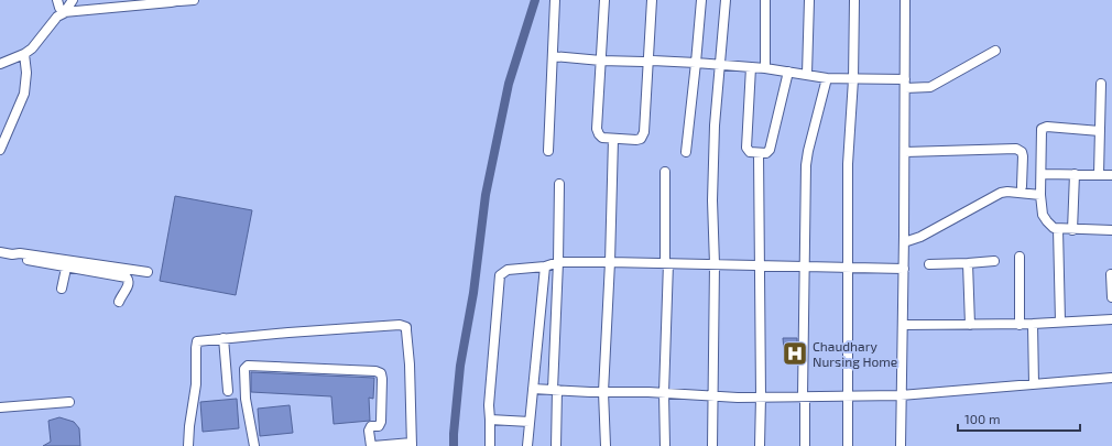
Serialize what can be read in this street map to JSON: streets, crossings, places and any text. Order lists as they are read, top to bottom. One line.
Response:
{"places":{"hospital":["Chaudhary Nursing Home"]},"scale_bar":"100 m"}
